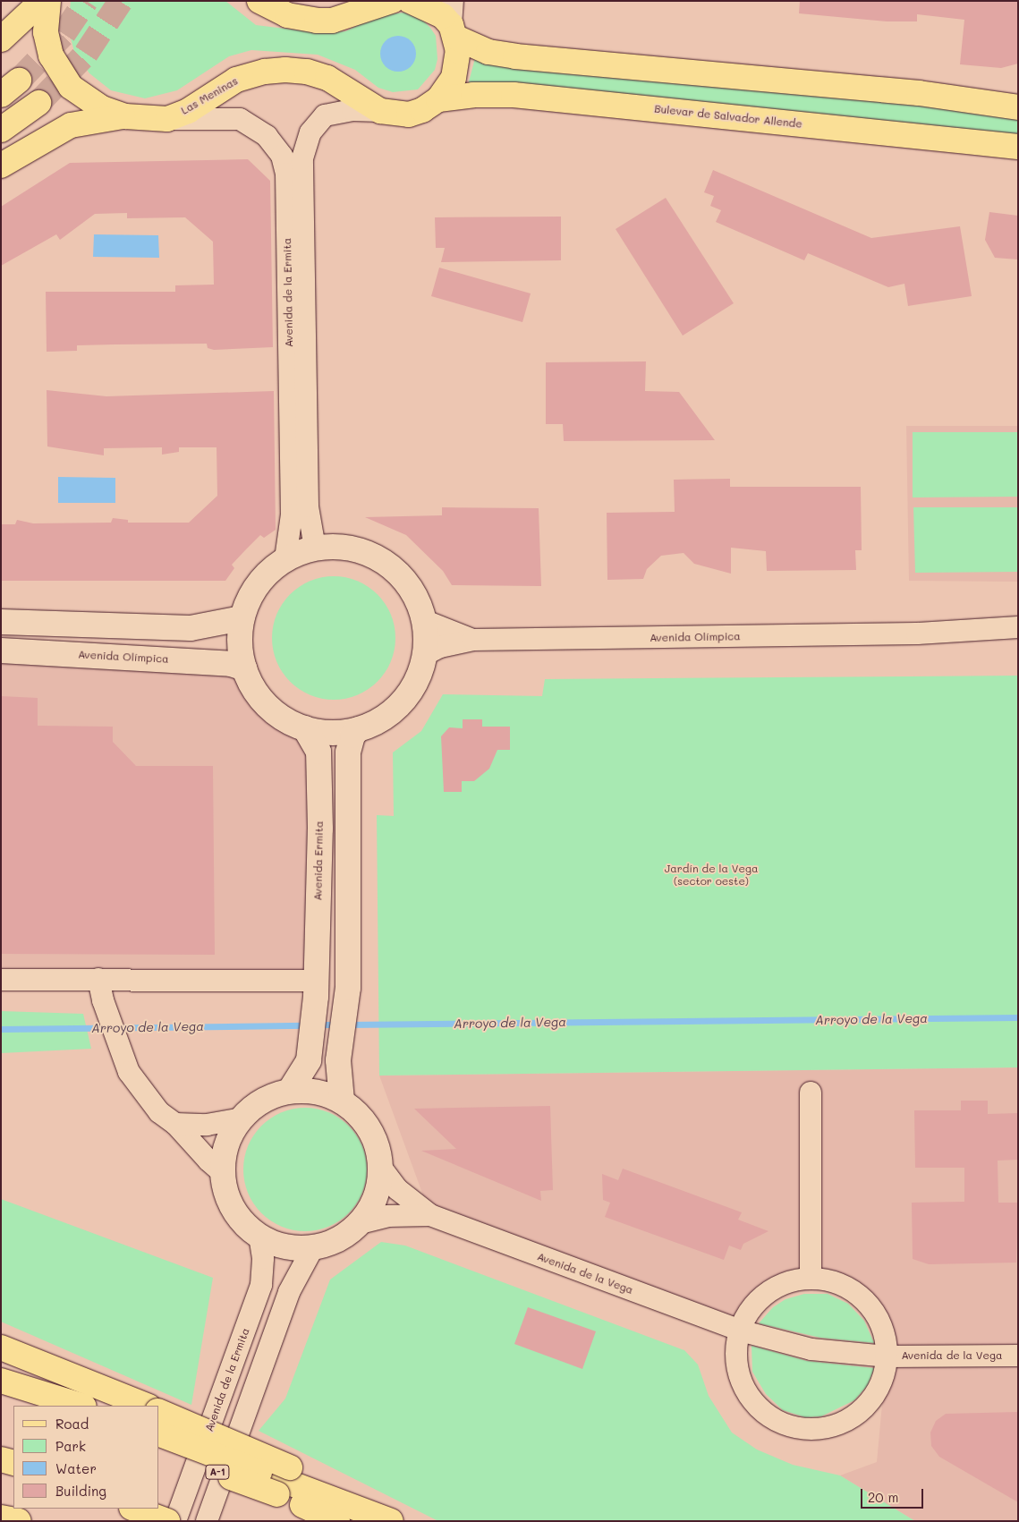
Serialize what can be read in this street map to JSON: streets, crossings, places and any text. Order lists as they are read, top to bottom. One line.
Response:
{"streets":{"main road":["Las Meninas","Bulevar de Salvador Allende","A-1"],"street":["Avenida de la Ermita","Avenida Olímpica","Avenida Ermita","Avenida de la Vega"]},"crossings":[["Las Meninas","Bulevar de Salvador Allende"],["Las Meninas","Avenida de la Ermita"],["Avenida de la Ermita","Avenida Ermita"],["Avenida de la Ermita","Avenida de la Vega"],["Avenida Ermita","Avenida de la Vega"]],"water":["Arroyo de la Vega"],"parks":["Jardín de la Vega (sector oeste)"],"legend":["Road","Park","Water","Building"],"scale_bar":"20 m"}
